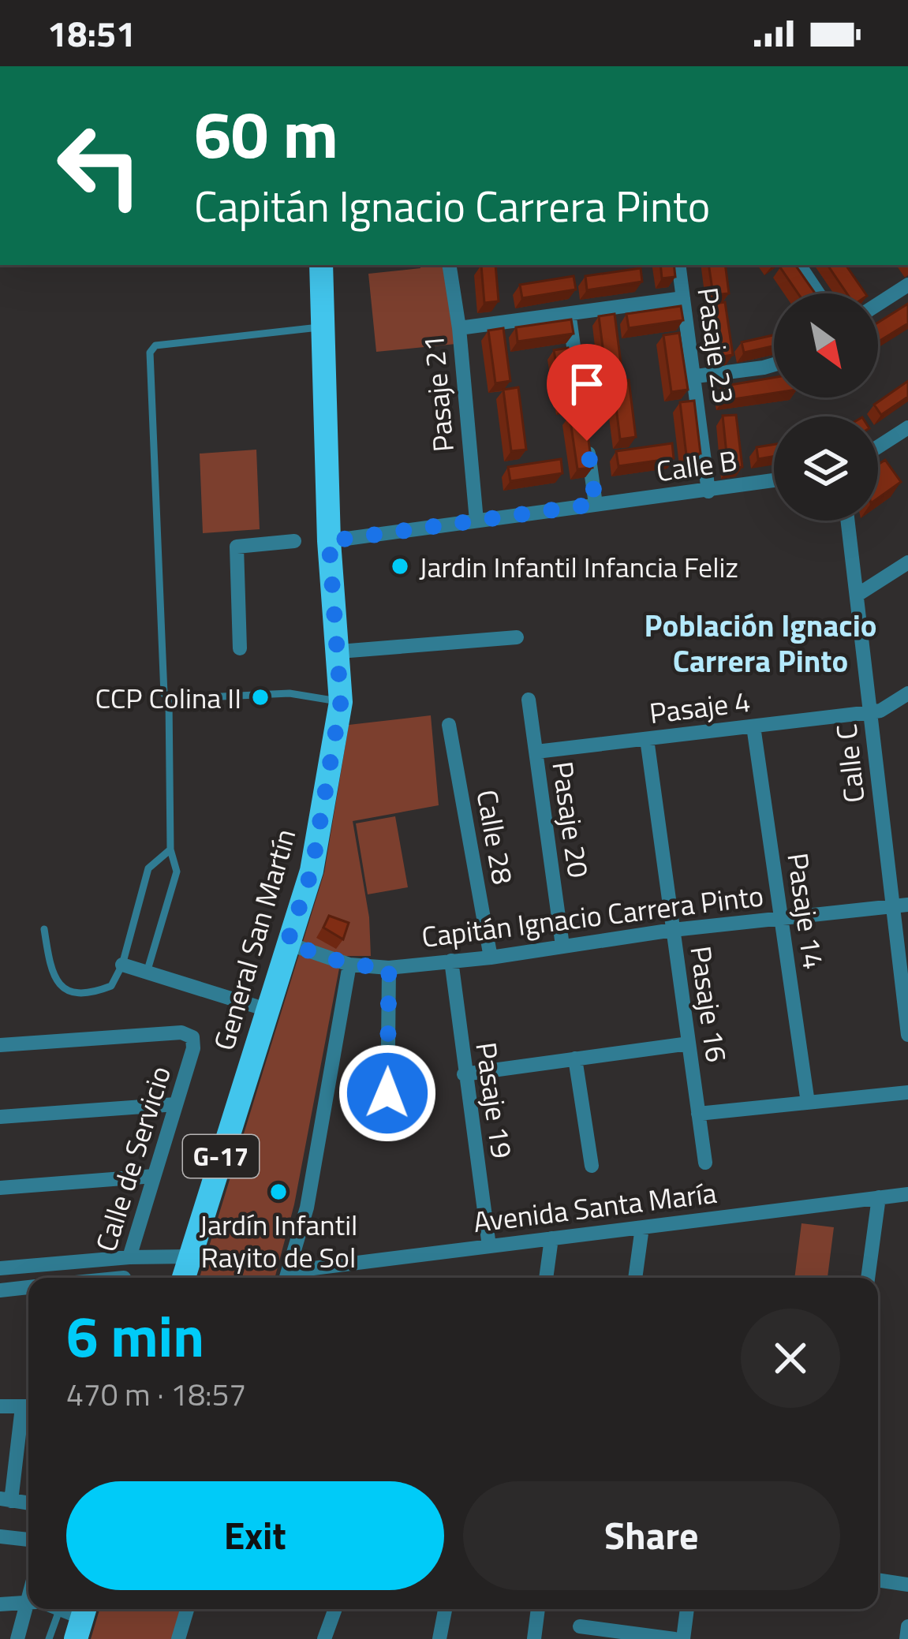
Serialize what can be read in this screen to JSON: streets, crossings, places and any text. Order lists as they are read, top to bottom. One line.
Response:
{"streets":{"main road":["General San Martín","G-17"],"street":["Pasaje 23","Pasaje 21","Calle B","Pasaje 4","Calle C","Pasaje 20","Calle 28","Pasaje 14","Capitán Ignacio Carrera Pinto","Pasaje 16","Pasaje 19","Calle de Servicio","Avenida Santa María"]},"crossings":[["Pasaje 23","Calle B"],["Pasaje 21","Calle B"],["Calle B","General San Martín"],["Pasaje 4","Calle C"],["Pasaje 4","Pasaje 20"],["Pasaje 4","Pasaje 14"],["Pasaje 4","Pasaje 16"],["Calle C","Capitán Ignacio Carrera Pinto"],["Pasaje 20","Capitán Ignacio Carrera Pinto"],["Calle 28","Capitán Ignacio Carrera Pinto"],["Pasaje 14","Capitán Ignacio Carrera Pinto"],["Capitán Ignacio Carrera Pinto","General San Martín"],["Capitán Ignacio Carrera Pinto","Pasaje 16"],["Capitán Ignacio Carrera Pinto","Pasaje 19"],["Pasaje 19","Avenida Santa María"]],"districts":["Población Ignacio Carrera Pinto"],"places":["Jardin Infantil Infancia Feliz","CCP Colina II","Jardín Infantil Rayito de Sol"],"north":"bottom right","page":{"status":"18:51","turn":["60 m","Capitán Ignacio Carrera Pinto"],"heading":["6 min","470 m · 18:57"],"buttons":["Exit","Share"]}}
